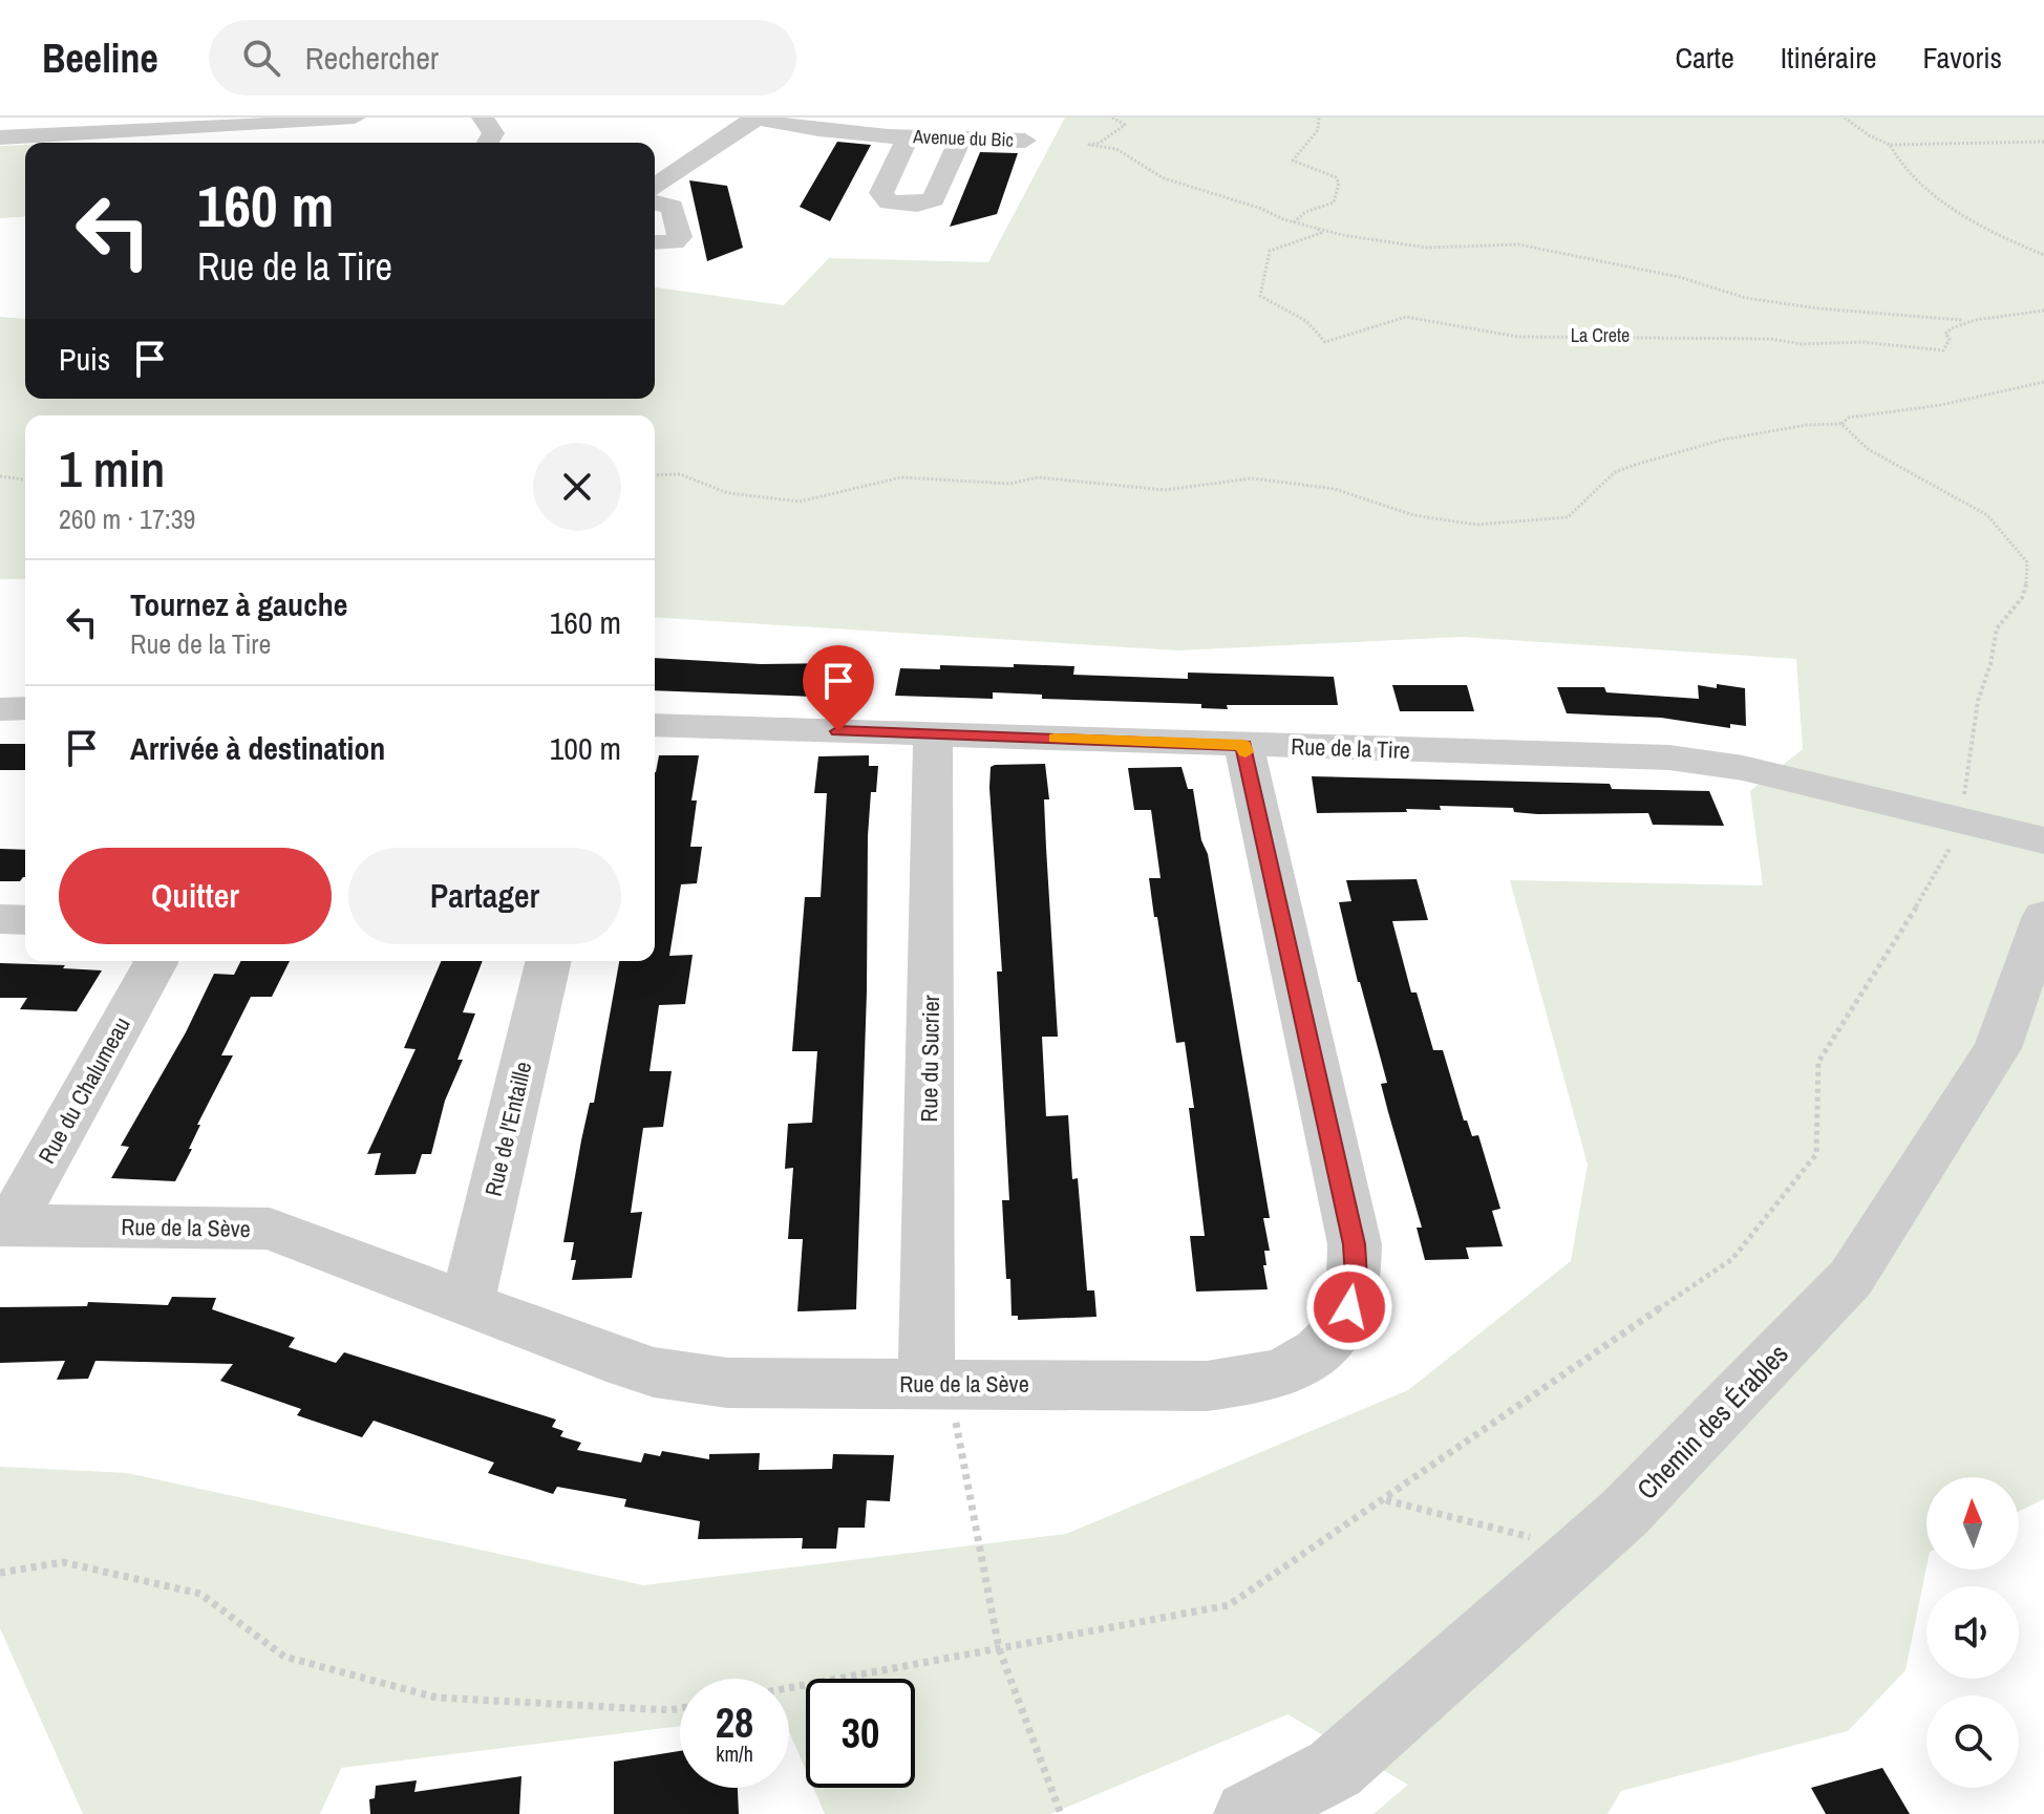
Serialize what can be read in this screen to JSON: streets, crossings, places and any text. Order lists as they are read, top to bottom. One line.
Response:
{"streets":{"street":["Avenue du Bic","Rue de la Tire","Rue du Sucrier","Rue du Chalumeau","Rue de l'Entaille","Rue de la Sève","Chemin des Érables"],"path":["La Crete"]},"crossings":[["Rue de la Tire","Rue du Sucrier"],["Rue de la Tire","Rue de la Sève"],["Rue du Sucrier","Rue de la Sève"],["Rue du Chalumeau","Rue de la Sève"],["Rue de l'Entaille","Rue de la Sève"]],"north":"top","page":{"header":"Beeline","search":"Rechercher","nav":["Carte","Itinéraire","Favoris"],"turn":["160 m","Rue de la Tire"],"then":"Puis","heading":["1 min","260 m · 17:39"],"list":[{"name":"Tournez à gauche","note":"Rue de la Tire","value":"160 m"},{"name":"Arrivée à destination","value":"100 m"}],"buttons":["Quitter","Partager"],"speed":"28 km/h","limit":"30"}}
